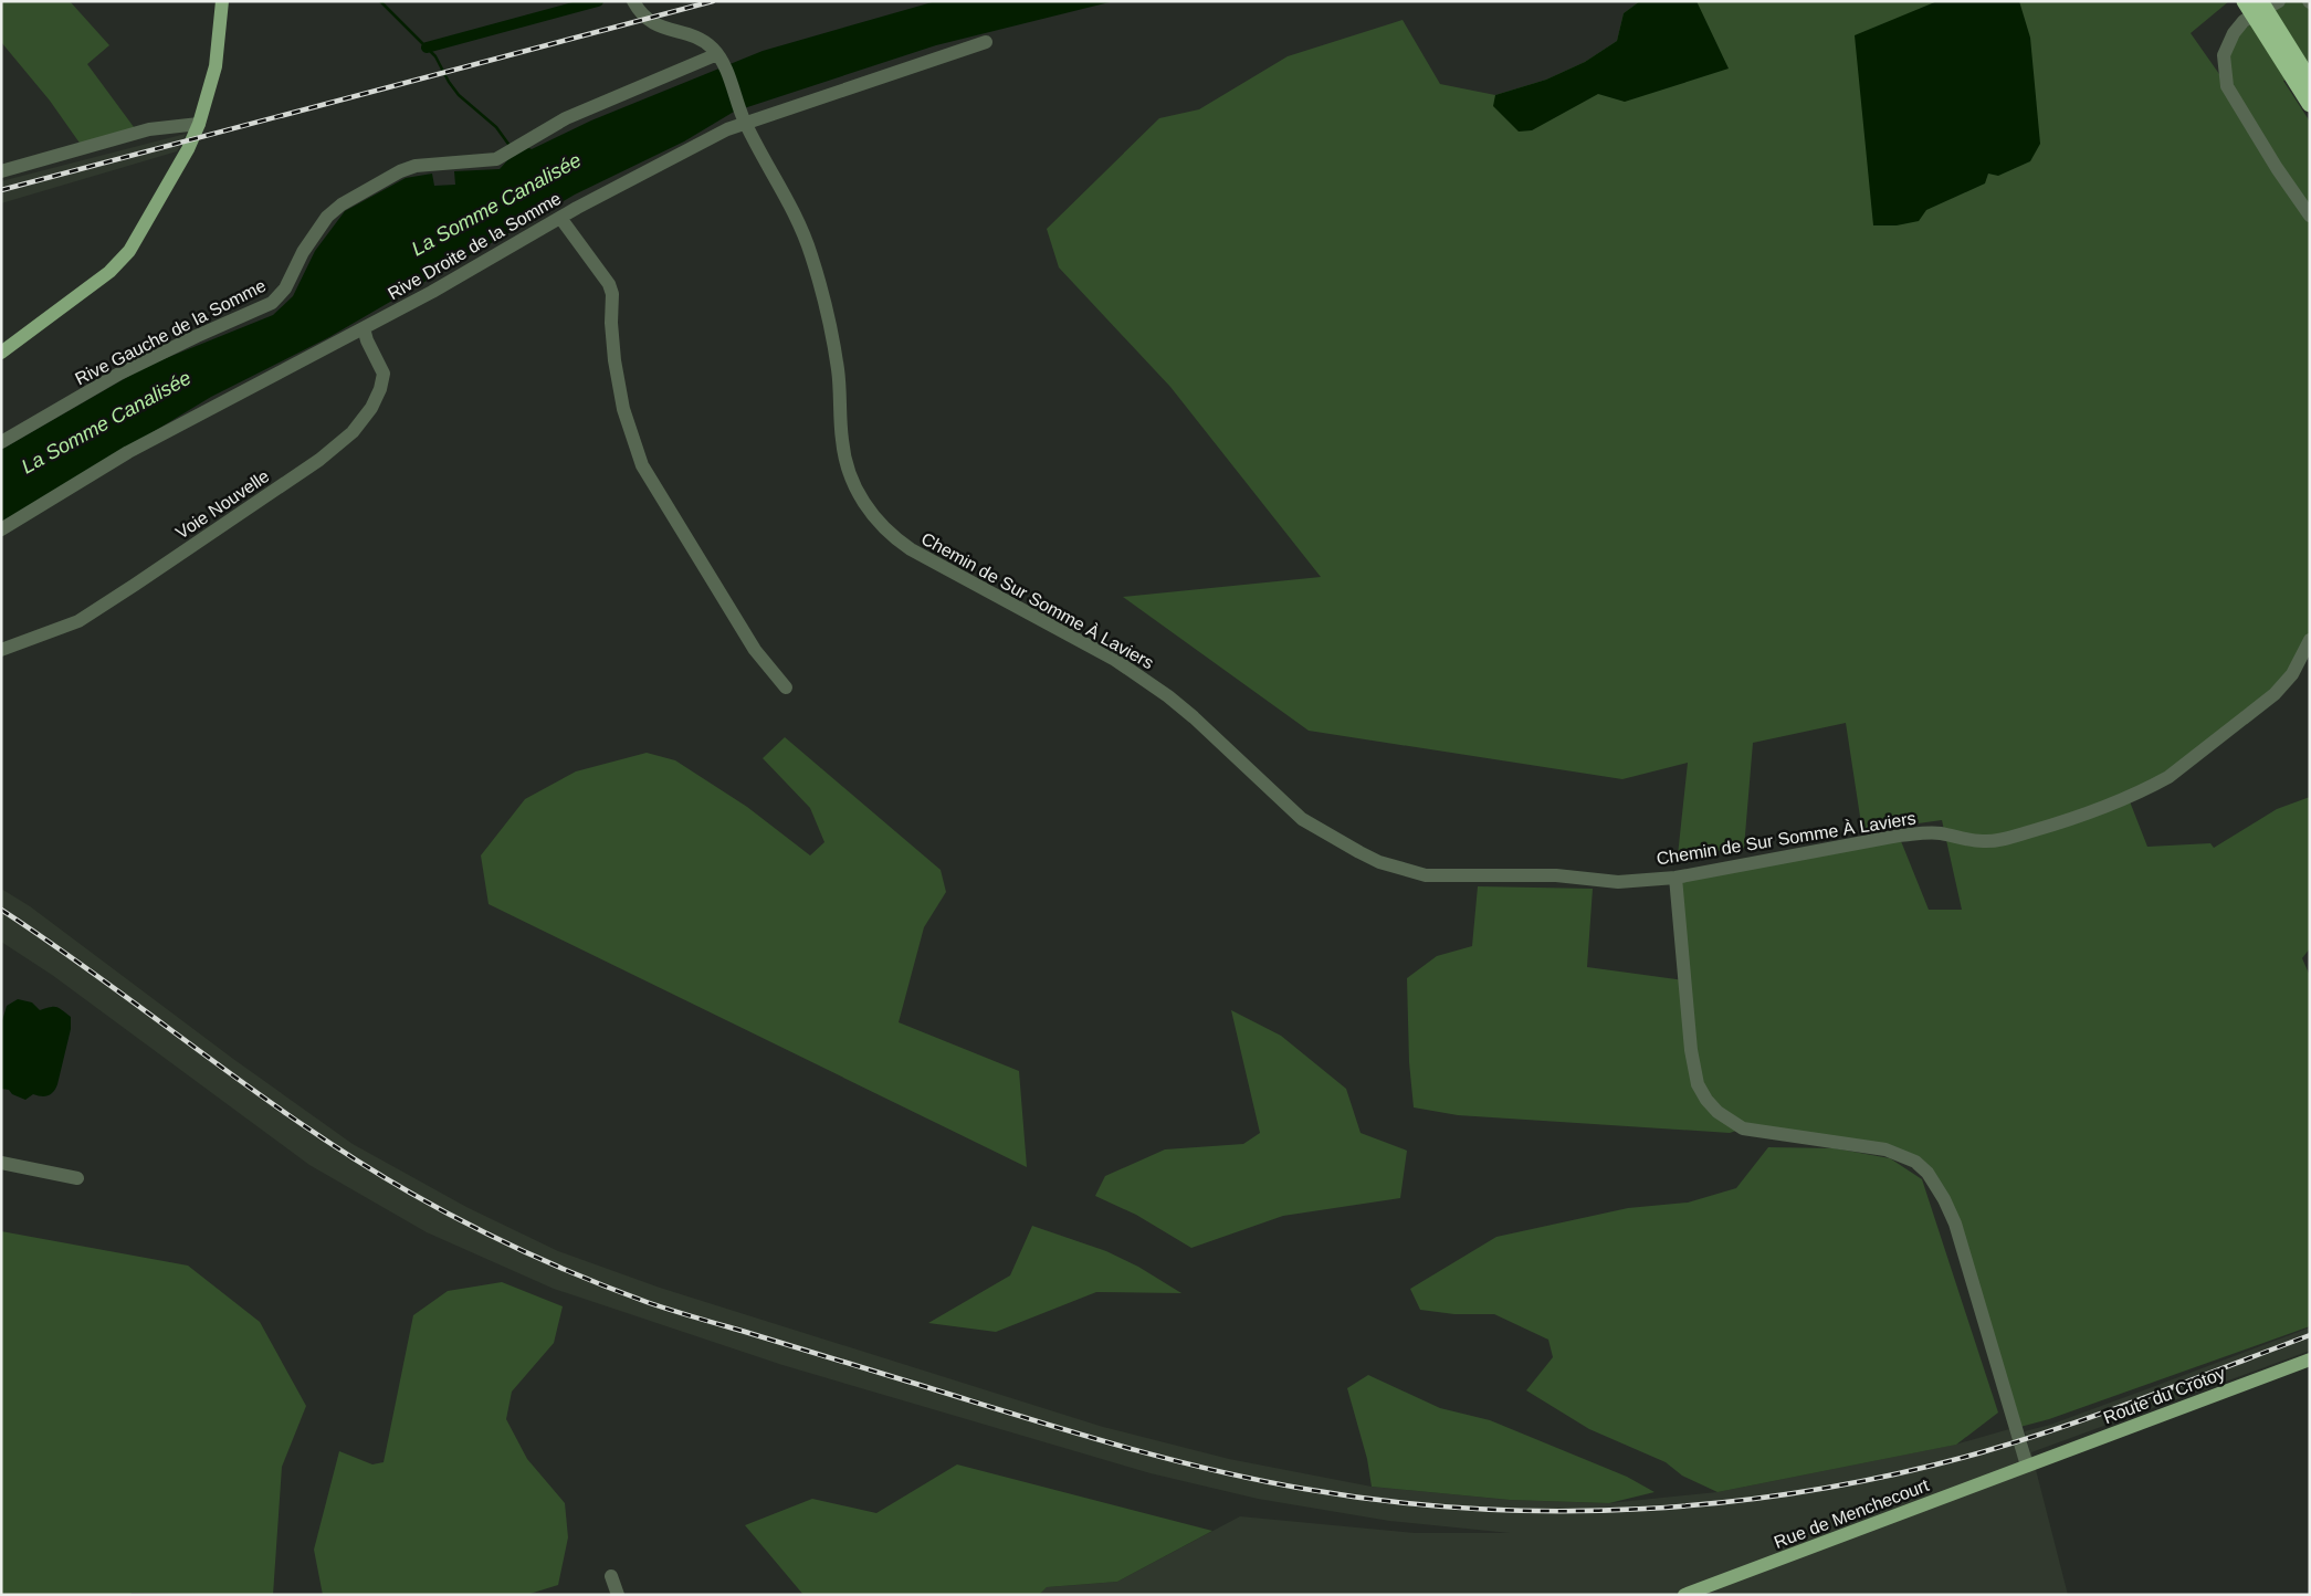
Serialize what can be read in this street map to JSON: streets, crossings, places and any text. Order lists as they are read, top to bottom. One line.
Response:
{"streets":{"main road":["Route du Crotoy","Rue de Menchecourt"],"street":["Rive Droite de la Somme","Rive Gauche de la Somme","Voie Nouvelle","Chemin de Sur Somme À Laviers"]},"crossings":[["Rive Droite de la Somme","Voie Nouvelle"],["Rive Droite de la Somme","Chemin de Sur Somme À Laviers"],["Rive Gauche de la Somme","Chemin de Sur Somme À Laviers"],["Route du Crotoy","Rue de Menchecourt"]],"water":["La Somme Canalisée"]}
